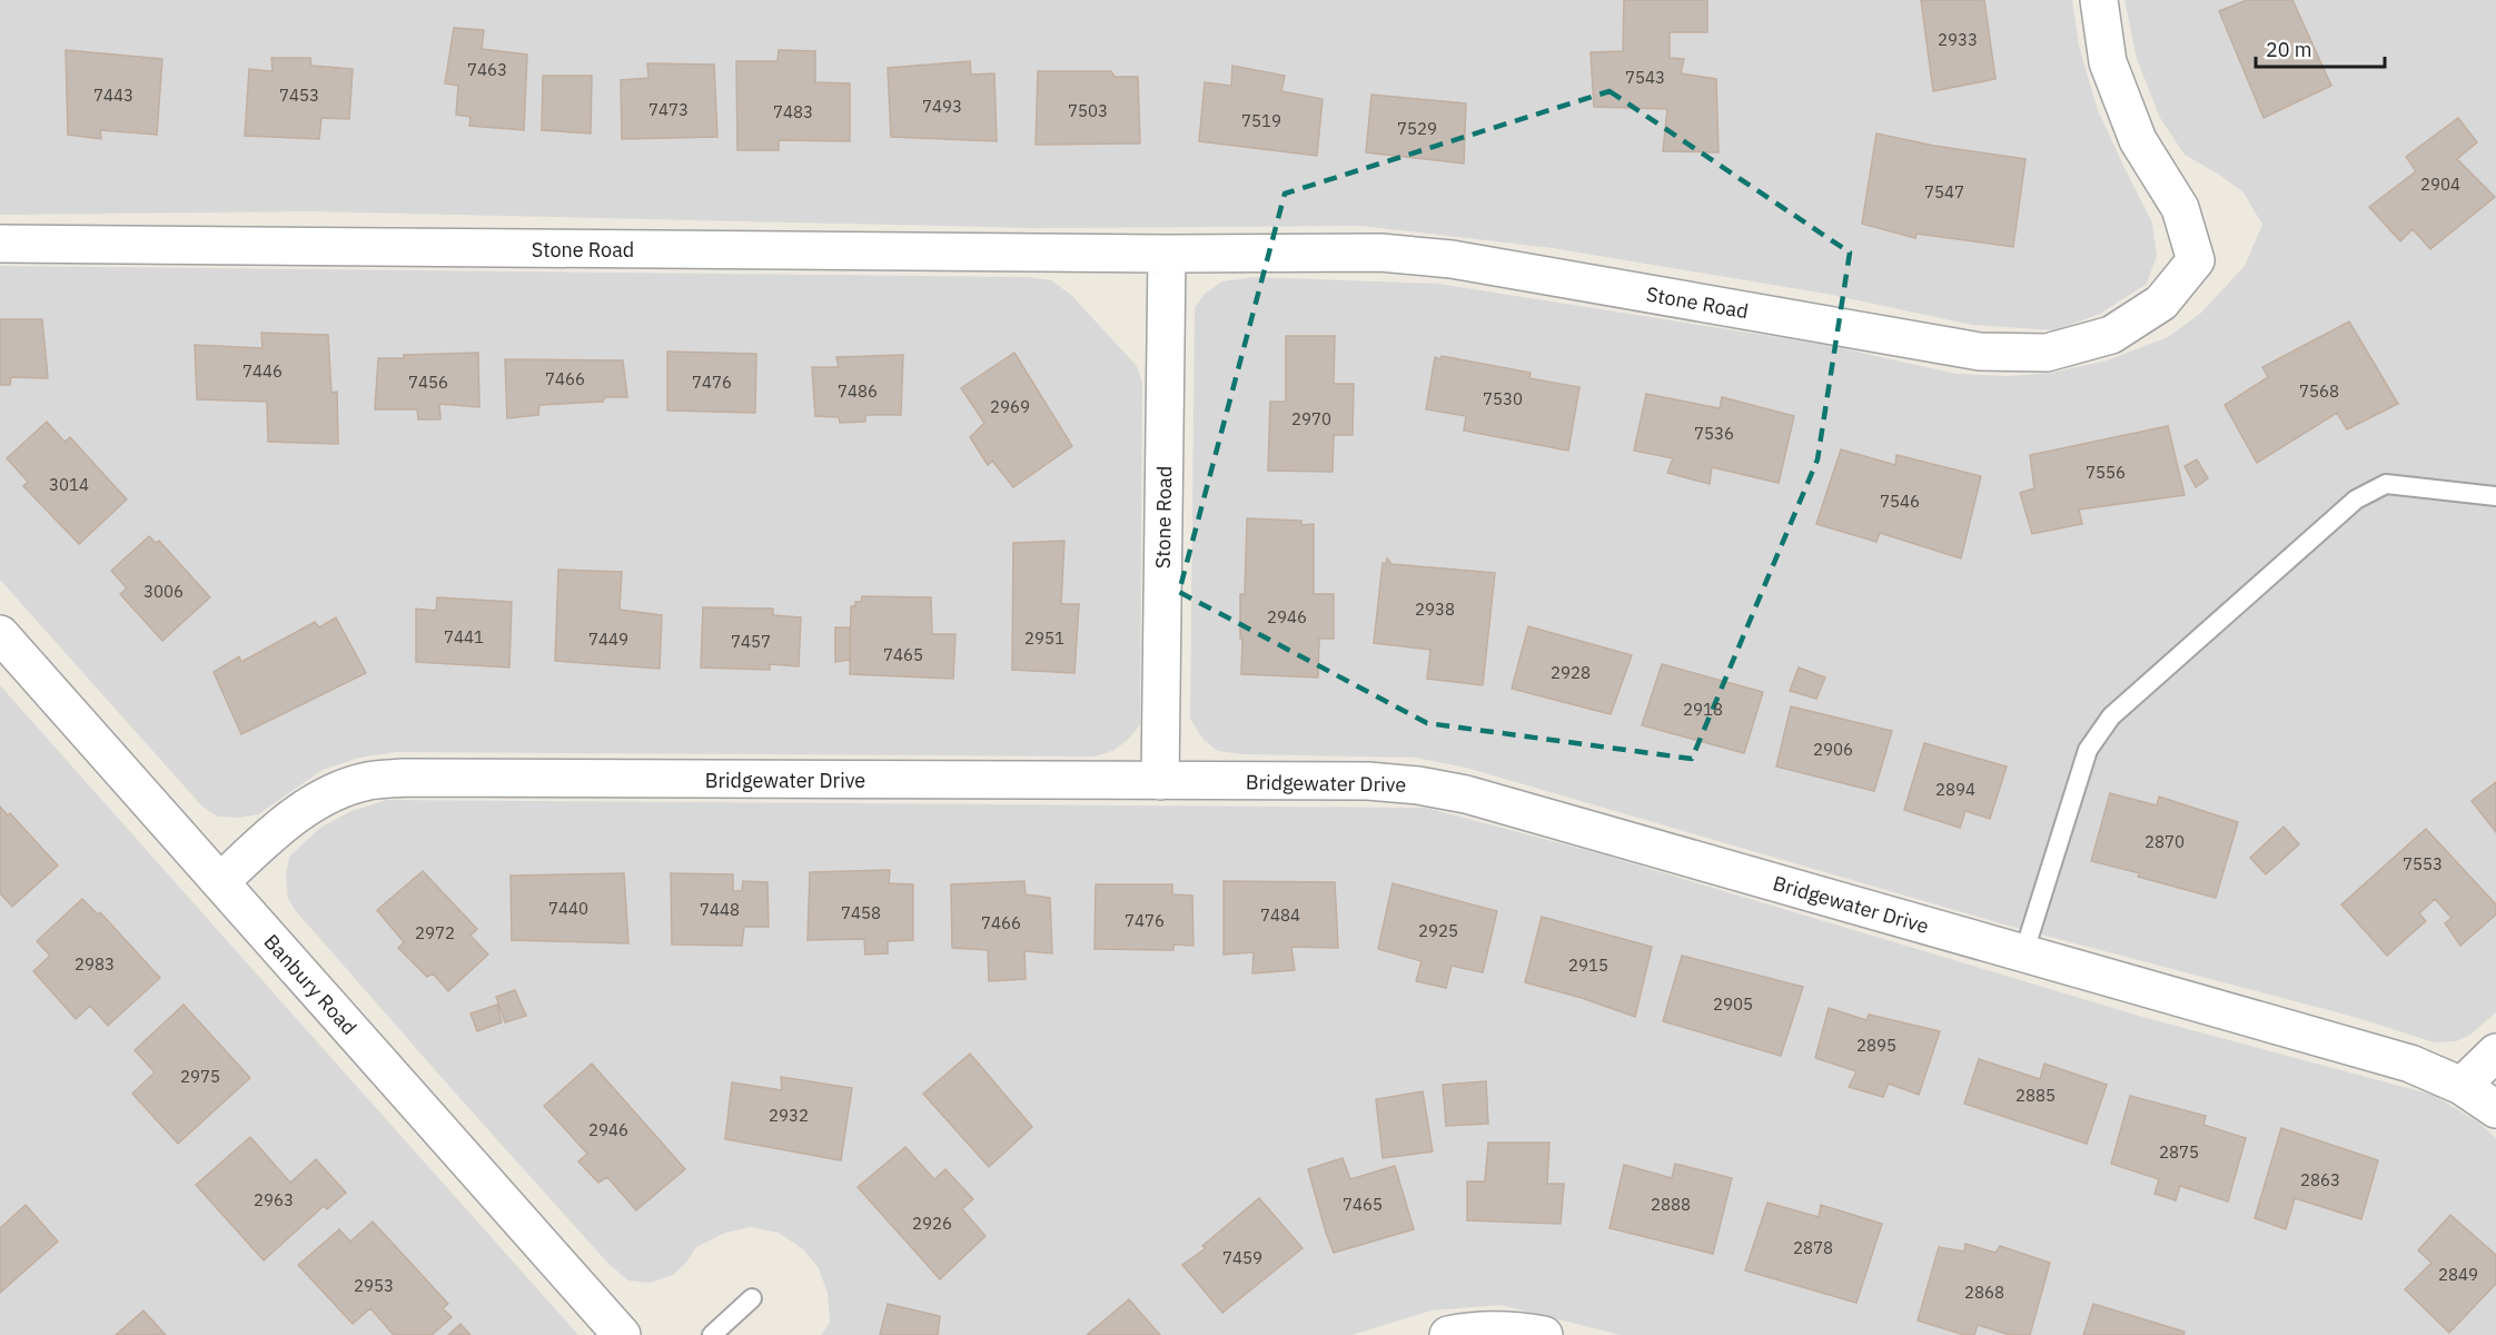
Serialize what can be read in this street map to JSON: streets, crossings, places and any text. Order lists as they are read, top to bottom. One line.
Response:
{"streets":{"street":["Stone Road","Bridgewater Drive","Banbury Road"]},"crossings":[["Stone Road","Bridgewater Drive"],["Bridgewater Drive","Banbury Road"]],"house_numbers":["2933","7463","7543","7443","7453","7493","7473","7503","7483","7519","7529","2904","7547","7446","7466","7456","7476","7486","7568","7530","2969","2970","7536","7556","3014","7546","3006","2938","2946","7441","2951","7449","7457","7465","2928","2918","2906","2894","2870","7553","7440","7448","7458","7484","7476","7466","2925","2972","2983","2915","2905","2895","2975","2885","2932","2946","2875","2863","2963","7465","2888","2926","2878","7459","2849","2953","2868"],"scale_bar":"20 m"}
